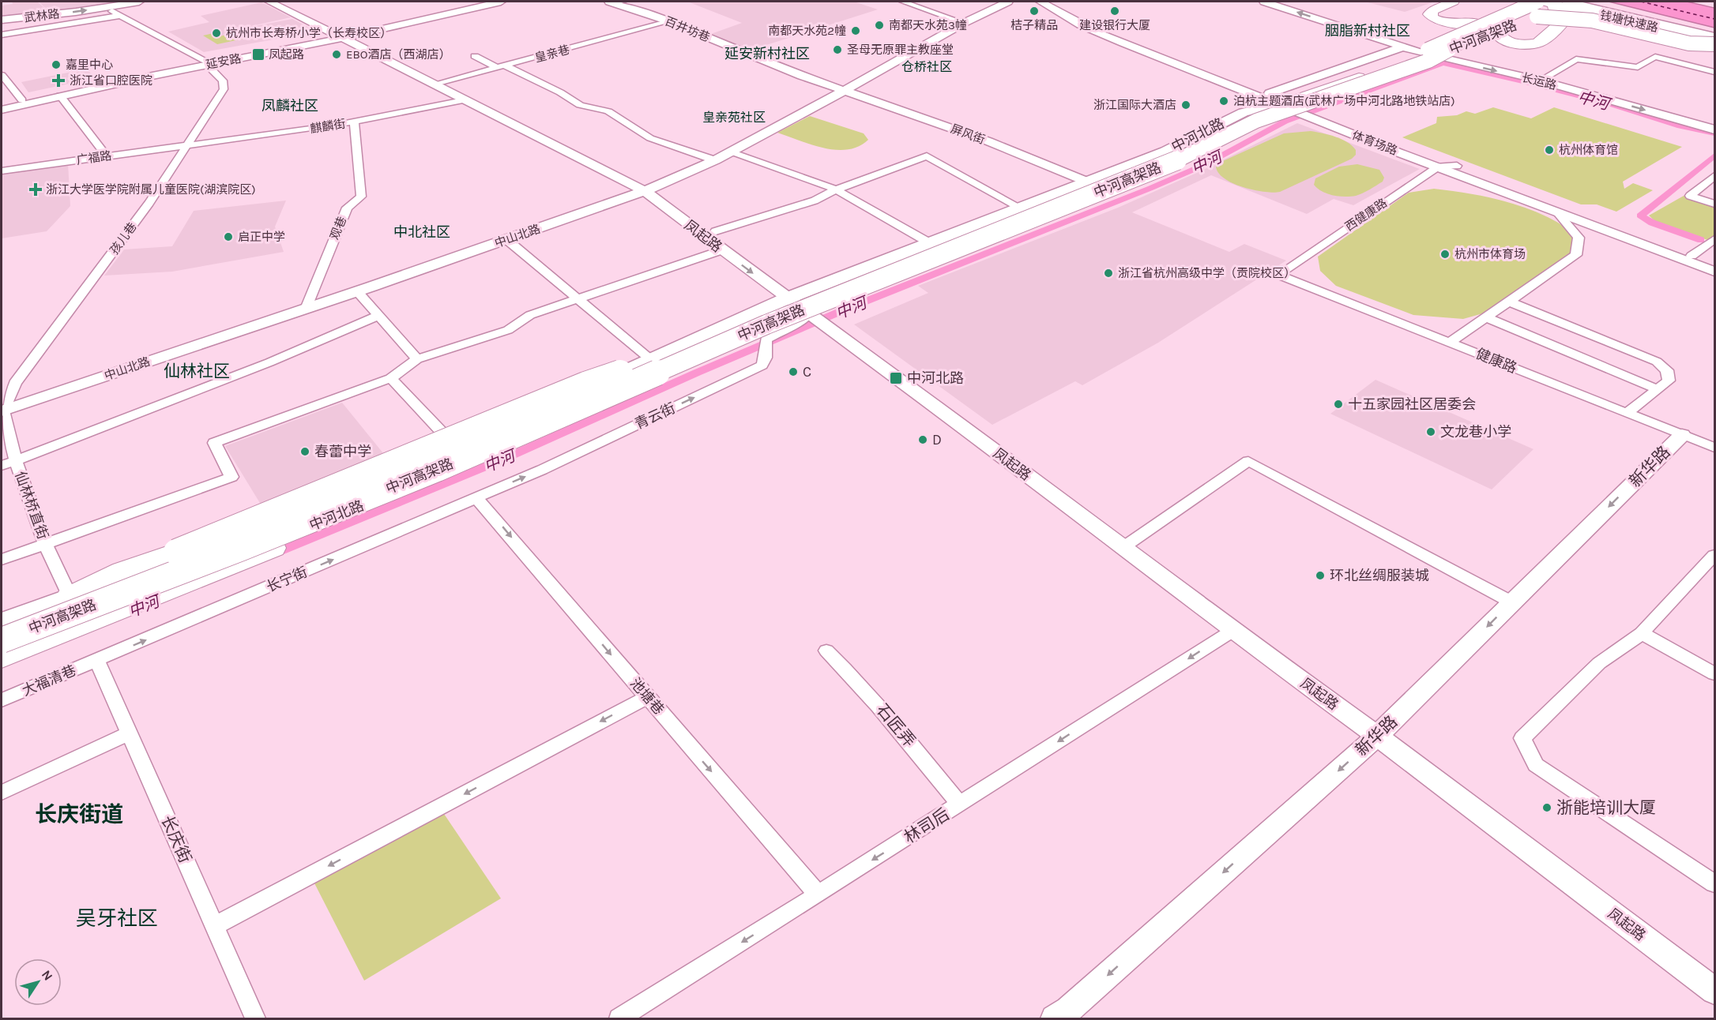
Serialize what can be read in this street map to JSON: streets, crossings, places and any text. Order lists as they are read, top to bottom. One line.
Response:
{"streets":{"highway":["钱塘快速路","中河高架路"],"main road":["武林路","百井坊巷","延安路","长运路","屏风街","中河北路","体育场路","中山北路","凤起路","新华路"],"street":["皇亲巷","麒麟街","广福路","西健康路","观巷","孩儿巷","健康路","青云街","仙林桥直街","长宁街","大福清巷","池塘巷","石匠弄","林司后","长庆街"]},"crossings":[["武林路","孩儿巷"],["百井坊巷","皇亲巷"],["百井坊巷","屏风街"],["百井坊巷","中山北路"],["中河高架路","长运路"],["中河高架路","中河北路"],["中河高架路","体育场路"],["皇亲巷","凤起路"],["延安路","凤起路"],["延安路","孩儿巷"],["麒麟街","广福路"],["麒麟街","观巷"],["麒麟街","凤起路"],["麒麟街","孩儿巷"],["屏风街","中河北路"],["屏风街","中山北路"],["中河北路","体育场路"],["中河北路","凤起路"],["中河北路","青云街"],["中河北路","仙林桥直街"],["体育场路","西健康路"],["广福路","孩儿巷"],["西健康路","健康路"],["观巷","中山北路"],["中山北路","凤起路"],["中山北路","孩儿巷"],["中山北路","仙林桥直街"],["凤起路","青云街"],["凤起路","新华路"],["凤起路","林司后"],["孩儿巷","仙林桥直街"],["健康路","新华路"],["青云街","长宁街"],["青云街","池塘巷"],["长宁街","大福清巷"],["长宁街","池塘巷"],["长宁街","长庆街"],["大福清巷","长庆街"],["池塘巷","林司后"],["石匠弄","林司后"]],"one_way":["武林路","新华路","池塘巷","林司后"],"districts":["胭脂新村社区","延安新村社区","仓桥社区","凤麟社区","皇亲苑社区","中北社区","仙林社区","长庆街道","吴牙社区"],"water":["中河"],"places":{"other":["桔子精品","建设银行大厦","南都天水苑3幢","南都天水苑2幢","杭州市长寿桥小学（长寿校区）","圣母无原罪主教座堂","EBO酒店（西湖店）","嘉里中心","泊杭主题酒店(武林广场中河北路地铁站店)","浙江国际大酒店","杭州体育馆","启正中学","杭州市体育场","浙江省杭州高级中学（贡院校区）","C","十五家园社区居委会","文龙巷小学","D","春蕾中学","环北丝绸服装城","浙能培训大厦"],"transit":["凤起路","中河北路"],"health":["浙江省口腔医院","浙江大学医学院附属儿童医院(湖滨院区)"]},"north":"top right"}
